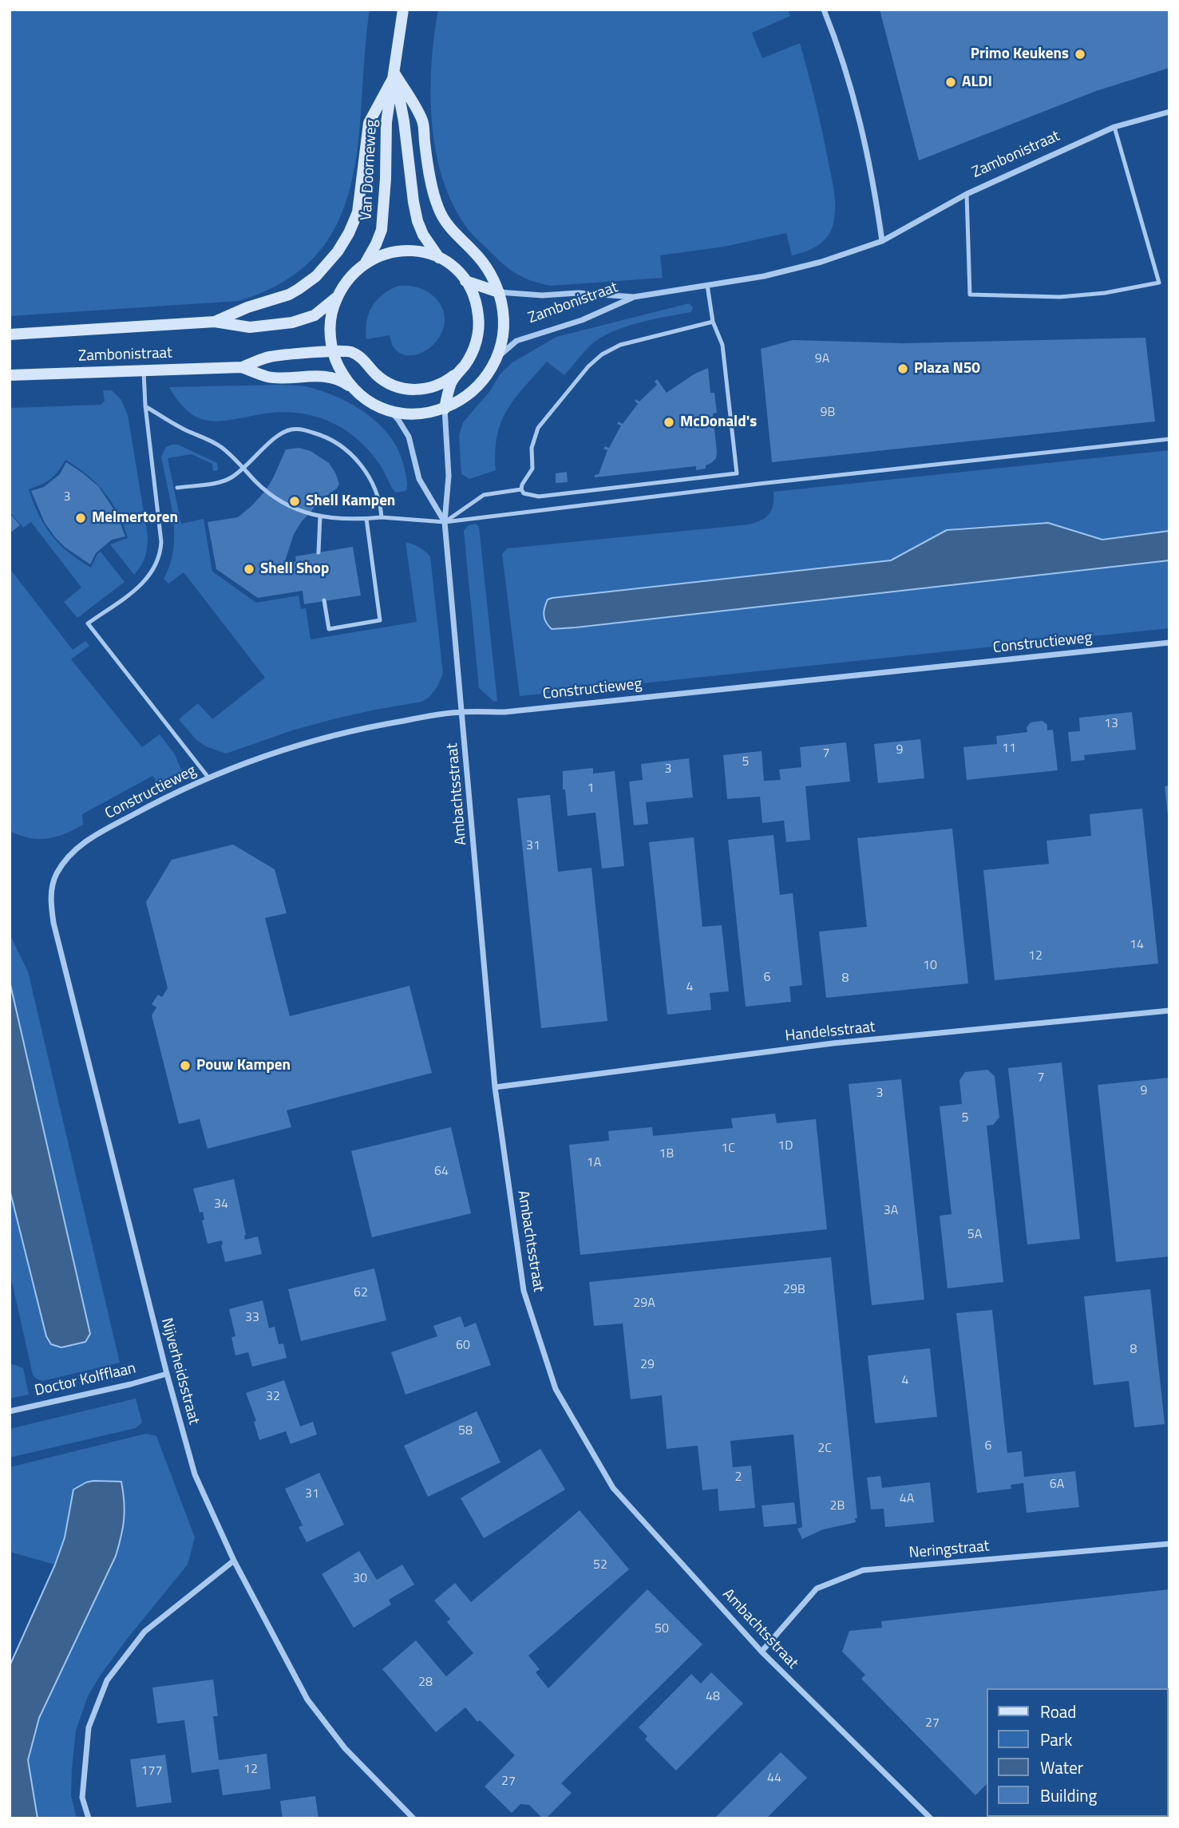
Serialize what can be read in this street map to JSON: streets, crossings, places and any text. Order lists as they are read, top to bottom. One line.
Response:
{"streets":{"street":["Zambonistraat","Van Doorneweg","Constructieweg","Ambachtsstraat","Handelsstraat","Nijverheidsstraat","Doctor Kolfflaan","Neringstraat"]},"crossings":[["Zambonistraat","Van Doorneweg"],["Constructieweg","Ambachtsstraat"],["Constructieweg","Nijverheidsstraat"],["Ambachtsstraat","Handelsstraat"],["Ambachtsstraat","Neringstraat"],["Nijverheidsstraat","Doctor Kolfflaan"]],"places":["Primo Keukens","ALDI","Plaza N50","McDonald's","Shell Kampen","Melmertoren","Shell Shop","Pouw Kampen"],"house_numbers":["9A","9B","3","13","11","9","7","5","3","1","31","14","12","10","6","8","4","7","9","3","5","1D","1C","1B","1A","64","34","3A","5A","29B","62","29A","33","60","8","29","4","32","58","6","2C","2","6A","31","4A","2B","52","30","50","28","48","27","12","177","44","27"],"legend":["Road","Park","Water","Building"]}
